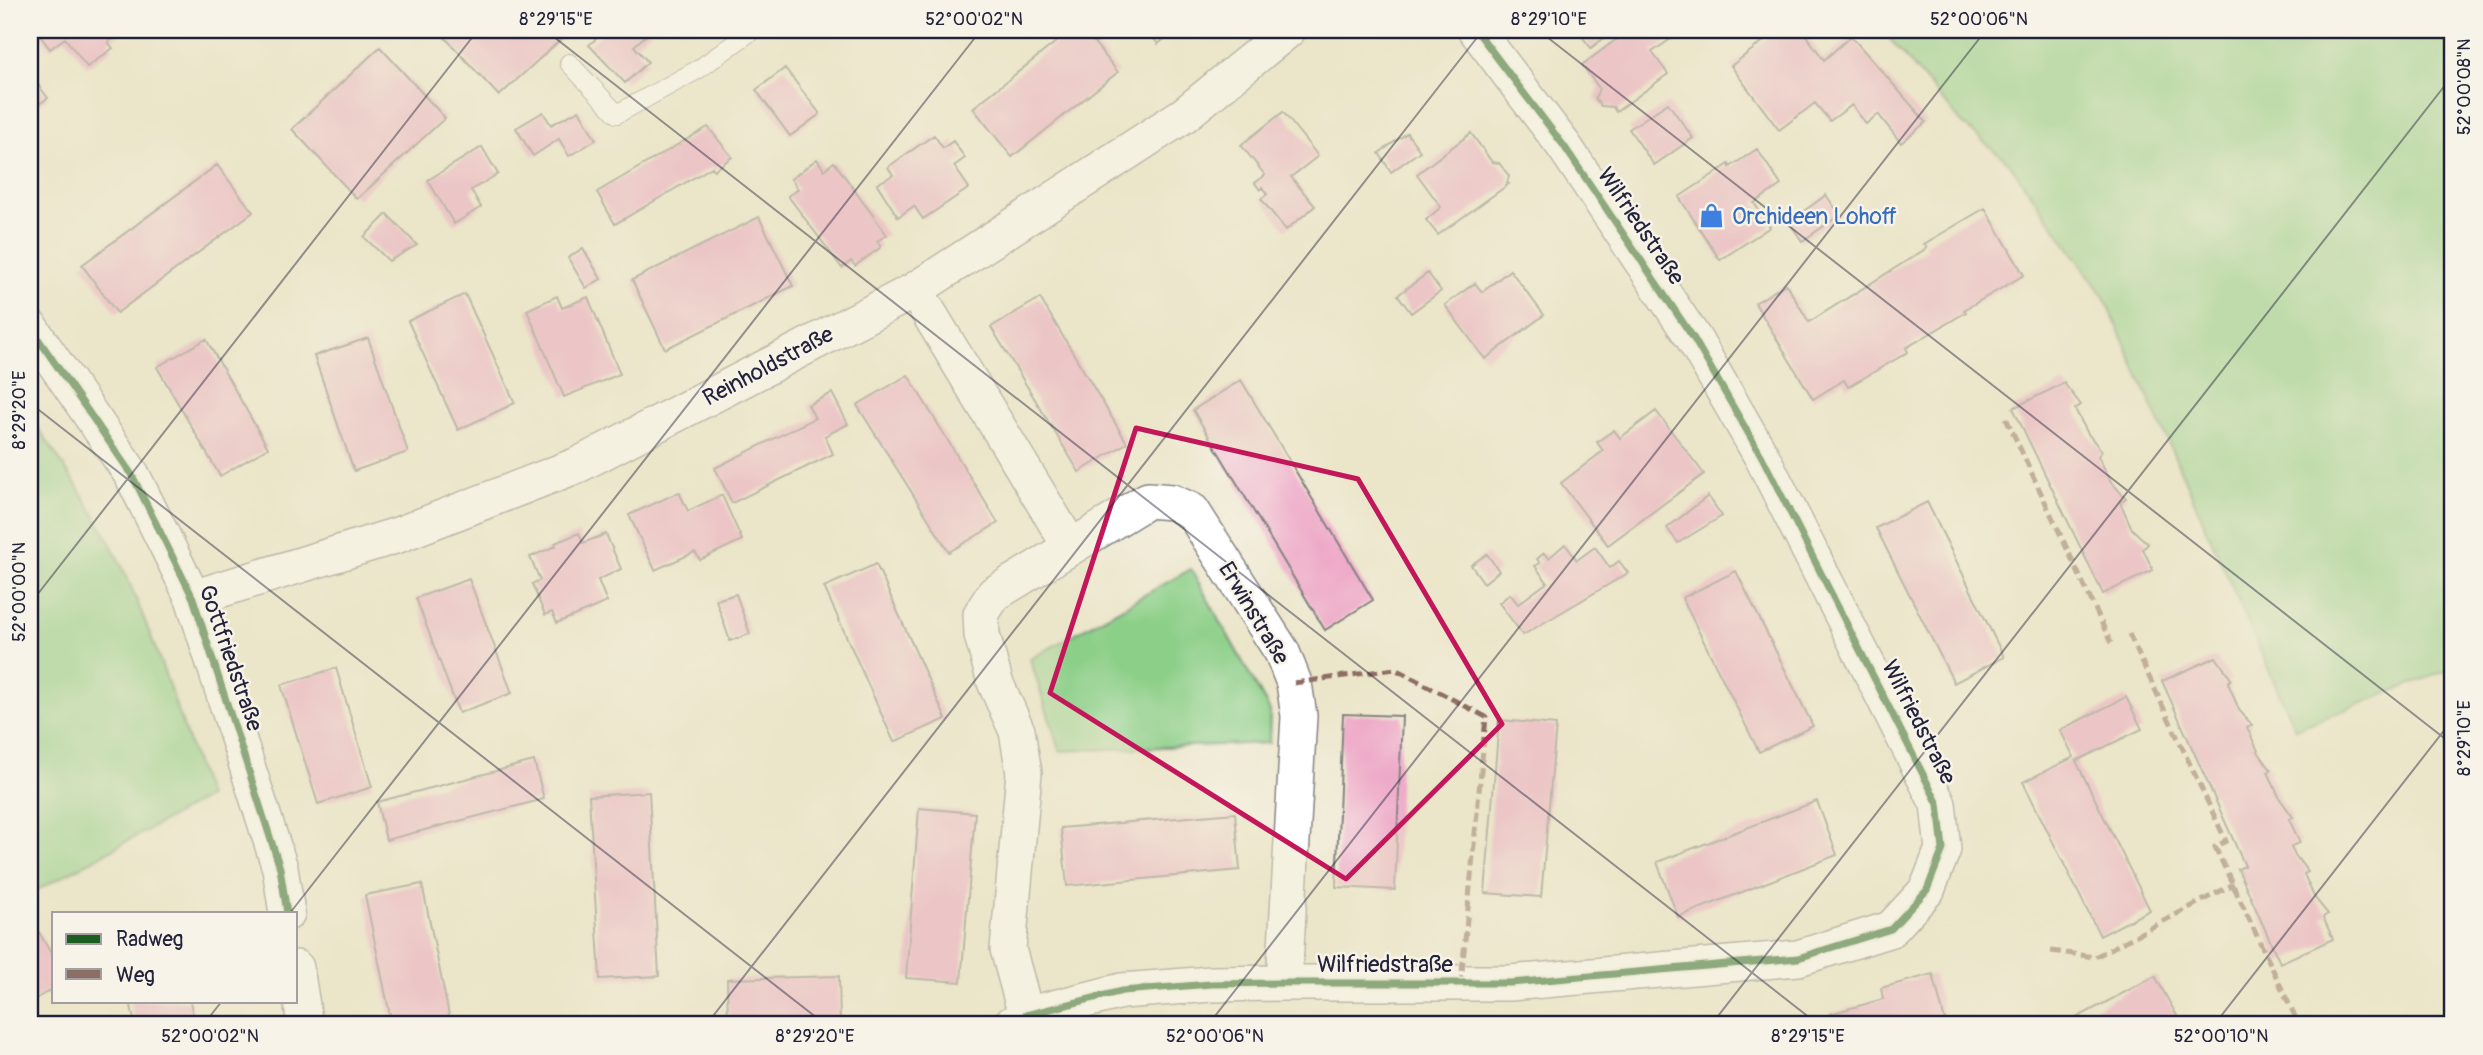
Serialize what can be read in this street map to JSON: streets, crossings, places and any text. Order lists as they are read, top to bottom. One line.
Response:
{"streets":{"street":["Wilfriedstraße","Reinholdstraße","Erwinstraße","Gottfriedstraße"]},"crossings":[["Wilfriedstraße","Erwinstraße"],["Reinholdstraße","Gottfriedstraße"]],"places":{"shop":["Orchideen Lohoff"]},"legend":["Radweg","Weg"],"coordinates":["8°29'15\"E","52°00'02\"N","8°29'10\"E","52°00'06\"N","52°00'08\"N","8°29'20\"E","52°00'00\"N","52°00'10\"N"]}
